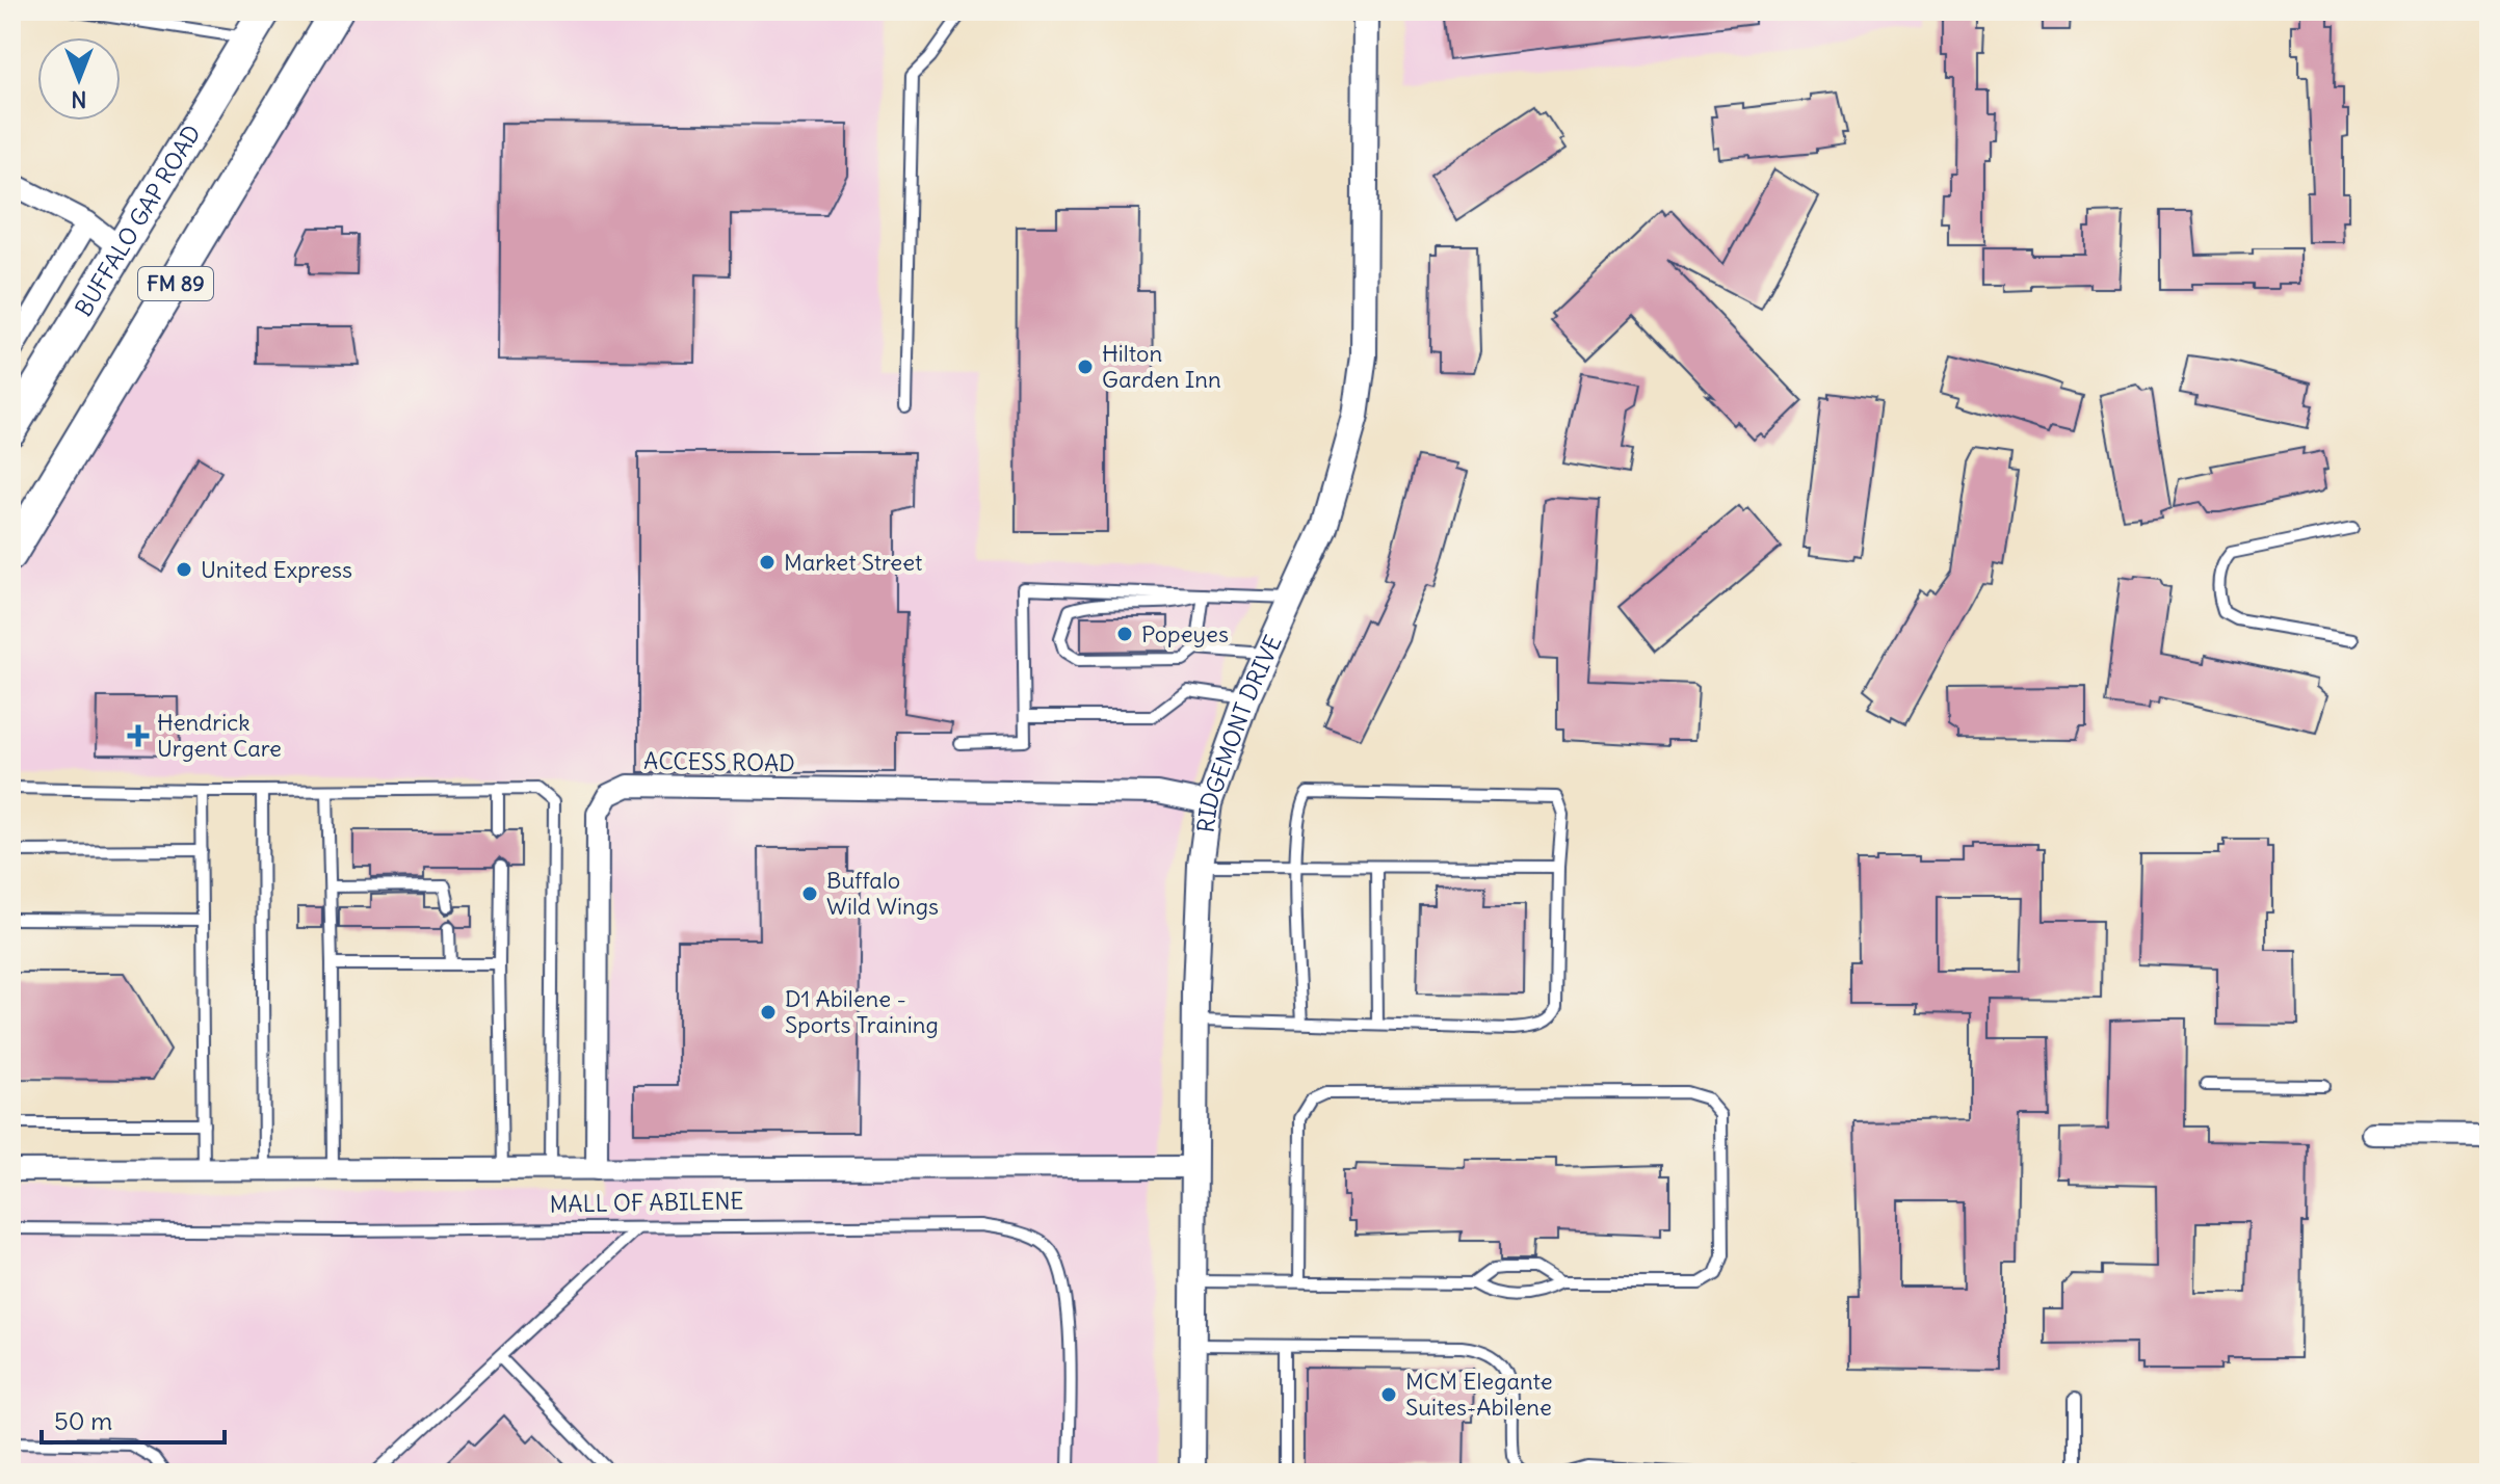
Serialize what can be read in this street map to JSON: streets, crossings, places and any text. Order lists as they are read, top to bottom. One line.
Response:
{"streets":{"main road":["BUFFALO GAP ROAD","FM 89"],"street":["RIDGEMONT DRIVE","ACCESS ROAD","MALL OF ABILENE"]},"crossings":[["RIDGEMONT DRIVE","ACCESS ROAD"],["RIDGEMONT DRIVE","MALL OF ABILENE"],["ACCESS ROAD","MALL OF ABILENE"]],"places":{"other":["Hilton Garden Inn","Market Street","United Express","Popeyes","Buffalo Wild Wings","D1 Abilene - Sports Training","MCM Elegante Suites-Abilene"],"health":["Hendrick Urgent Care"]},"scale_bar":"50 m","north":"bottom"}
